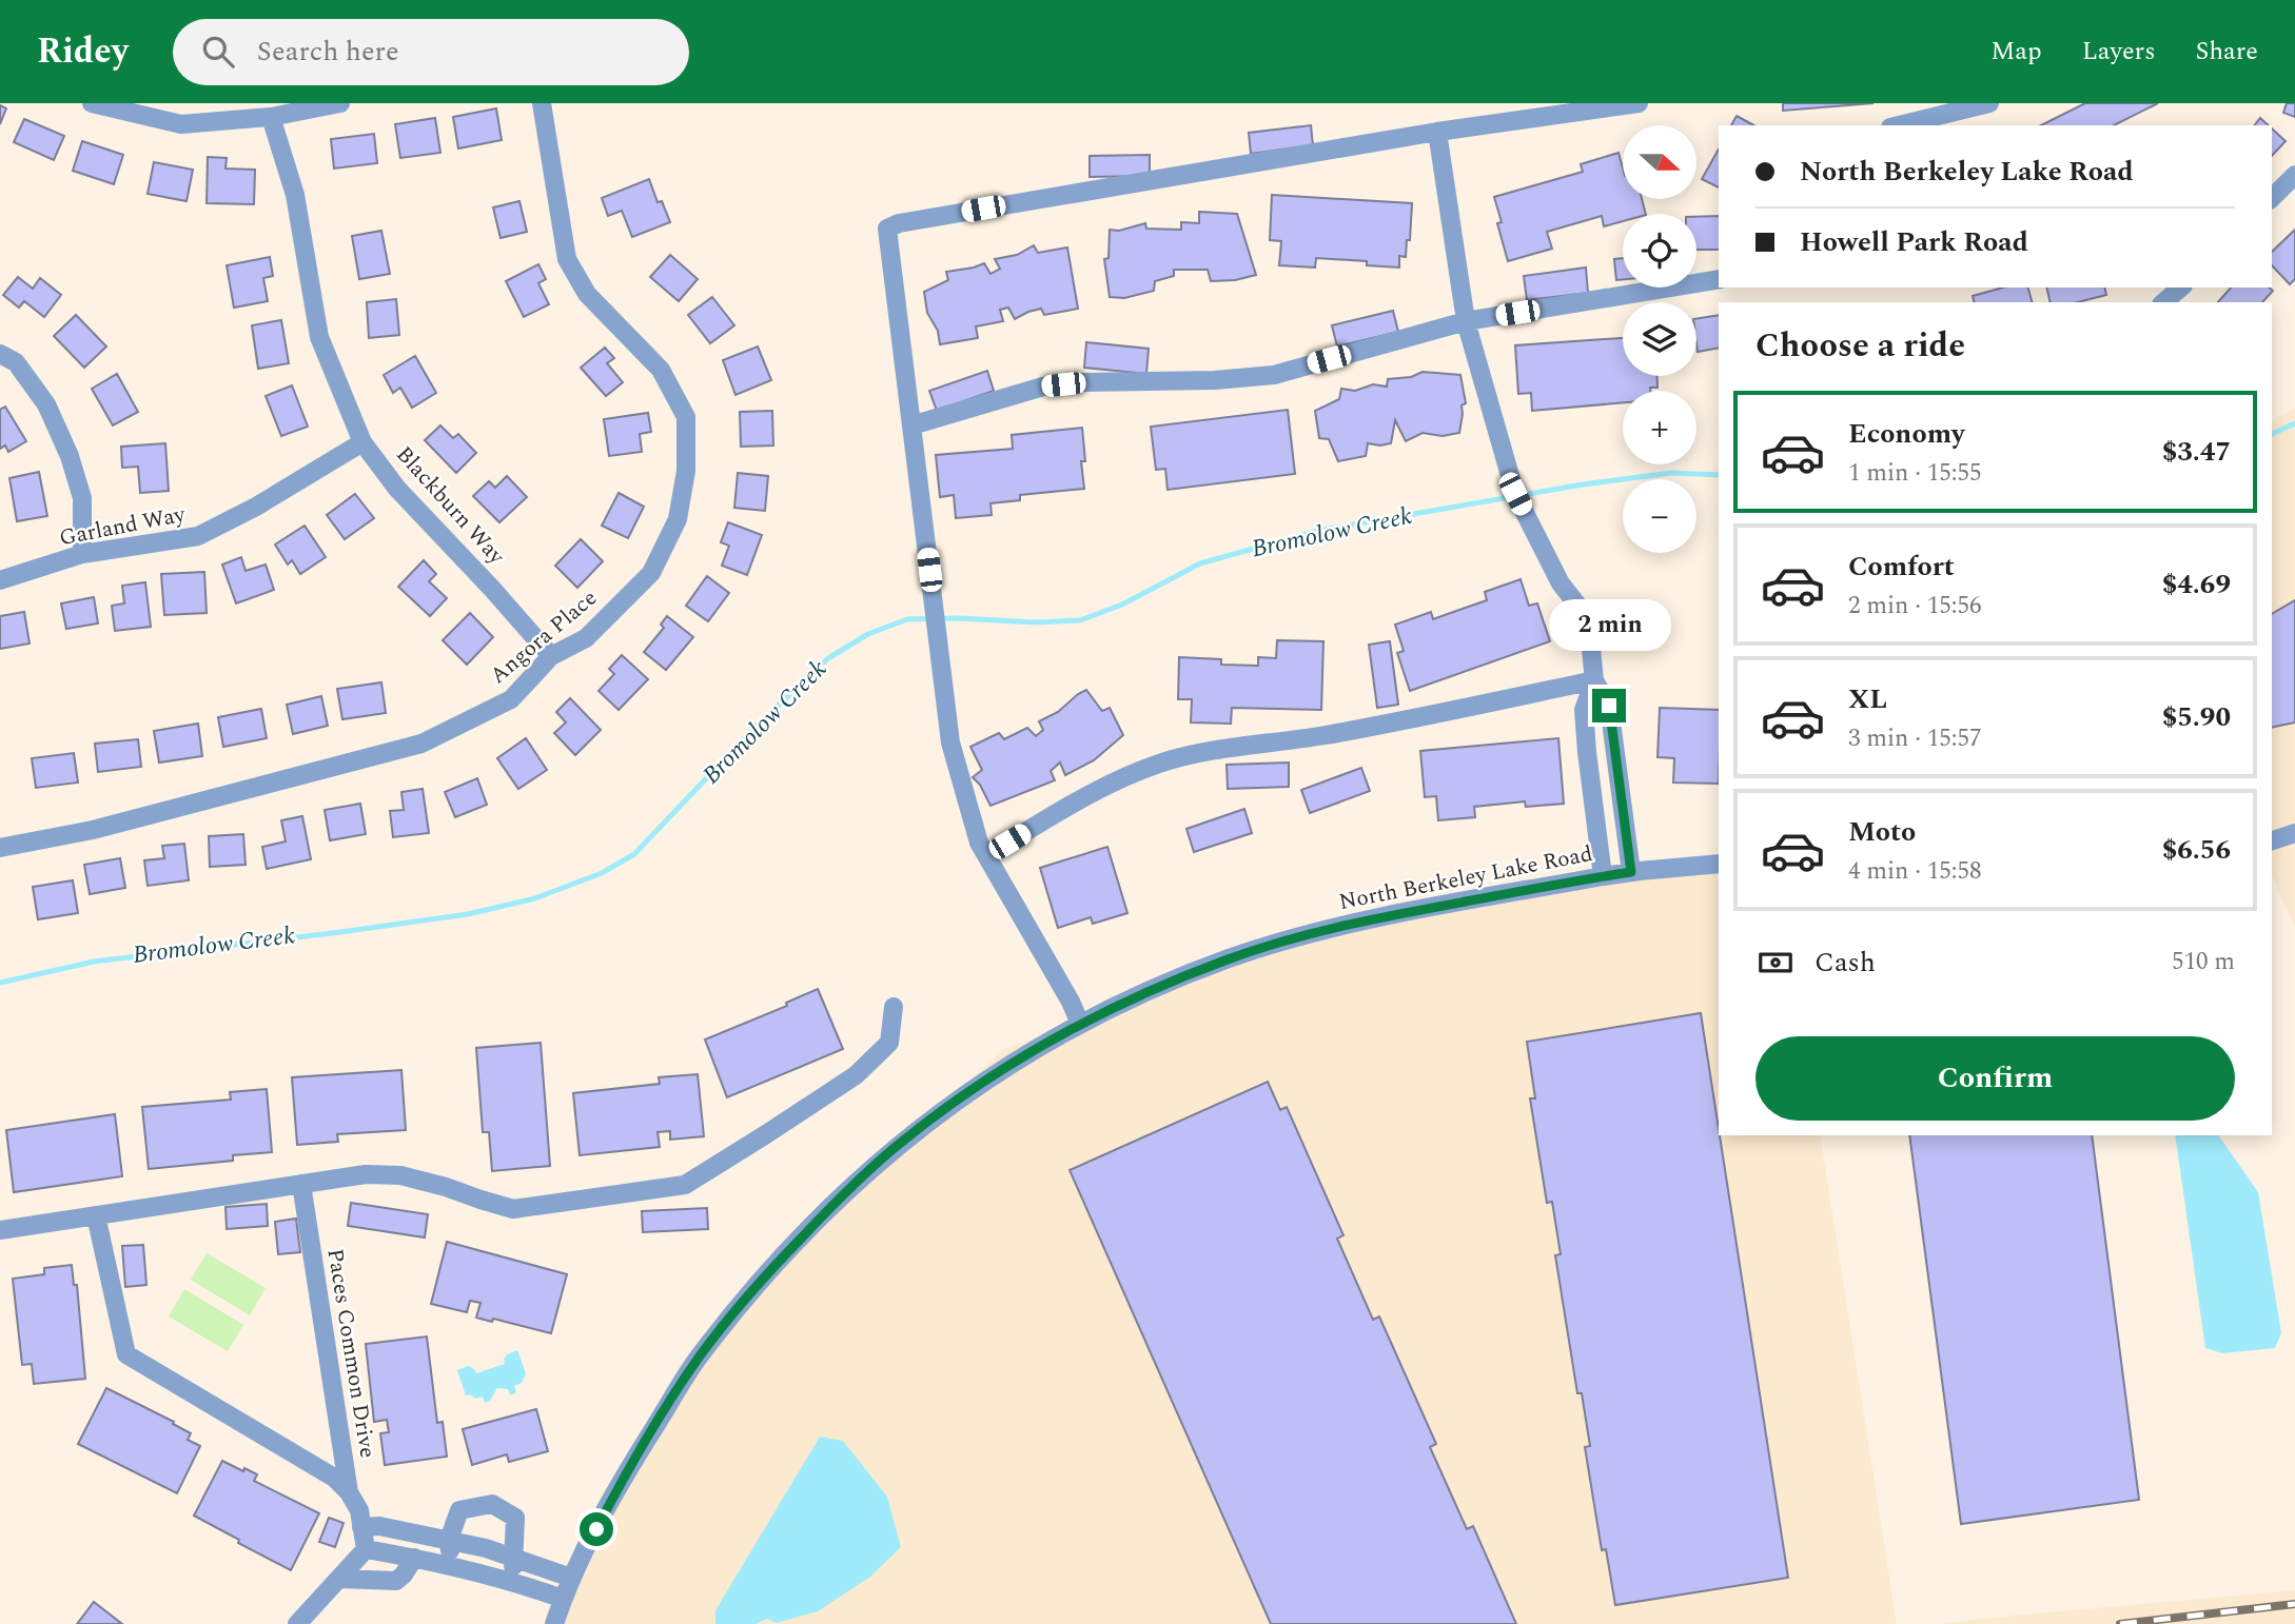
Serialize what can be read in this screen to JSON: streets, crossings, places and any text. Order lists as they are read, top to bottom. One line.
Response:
{"streets":{"street":["Blackburn Way","Garland Way","Angora Place","North Berkeley Lake Road","Paces Common Drive"]},"crossings":[["Blackburn Way","Garland Way"],["Blackburn Way","Angora Place"]],"water":["Bromolow Creek"],"north":"right","page":{"header":"Ridey","search":"Search here","nav":["Map","Layers","Share"],"map_buttons":["+","−"],"banner":["North Berkeley Lake Road","Howell Park Road"],"heading":"Choose a ride","list":[{"name":"Economy","note":"1 min · 15:55","value":"$3.47"},{"name":"Comfort","note":"2 min · 15:56","value":"$4.69"},{"name":"XL","note":"3 min · 15:57","value":"$5.90"},{"name":"Moto","note":"4 min · 15:58","value":"$6.56"}],"bubble":"2 min","pay":["Cash","510 m"],"buttons":"Confirm"}}
